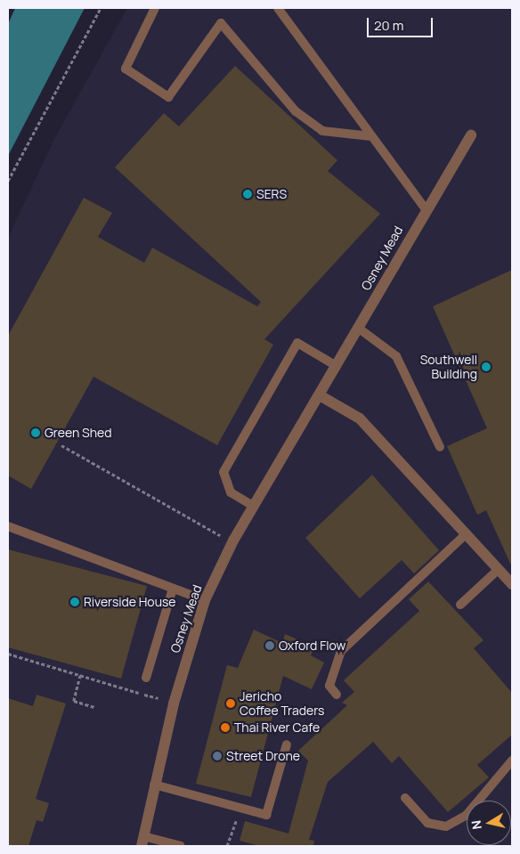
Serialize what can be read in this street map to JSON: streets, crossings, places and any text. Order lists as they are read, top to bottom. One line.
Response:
{"streets":{"street":["Osney Mead"]},"places":["SERS","Southwell Building","Green Shed","Riverside House","Oxford Flow","Jericho Coffee Traders","Thai River Cafe","Street Drone"],"scale_bar":"20 m","north":"left"}
